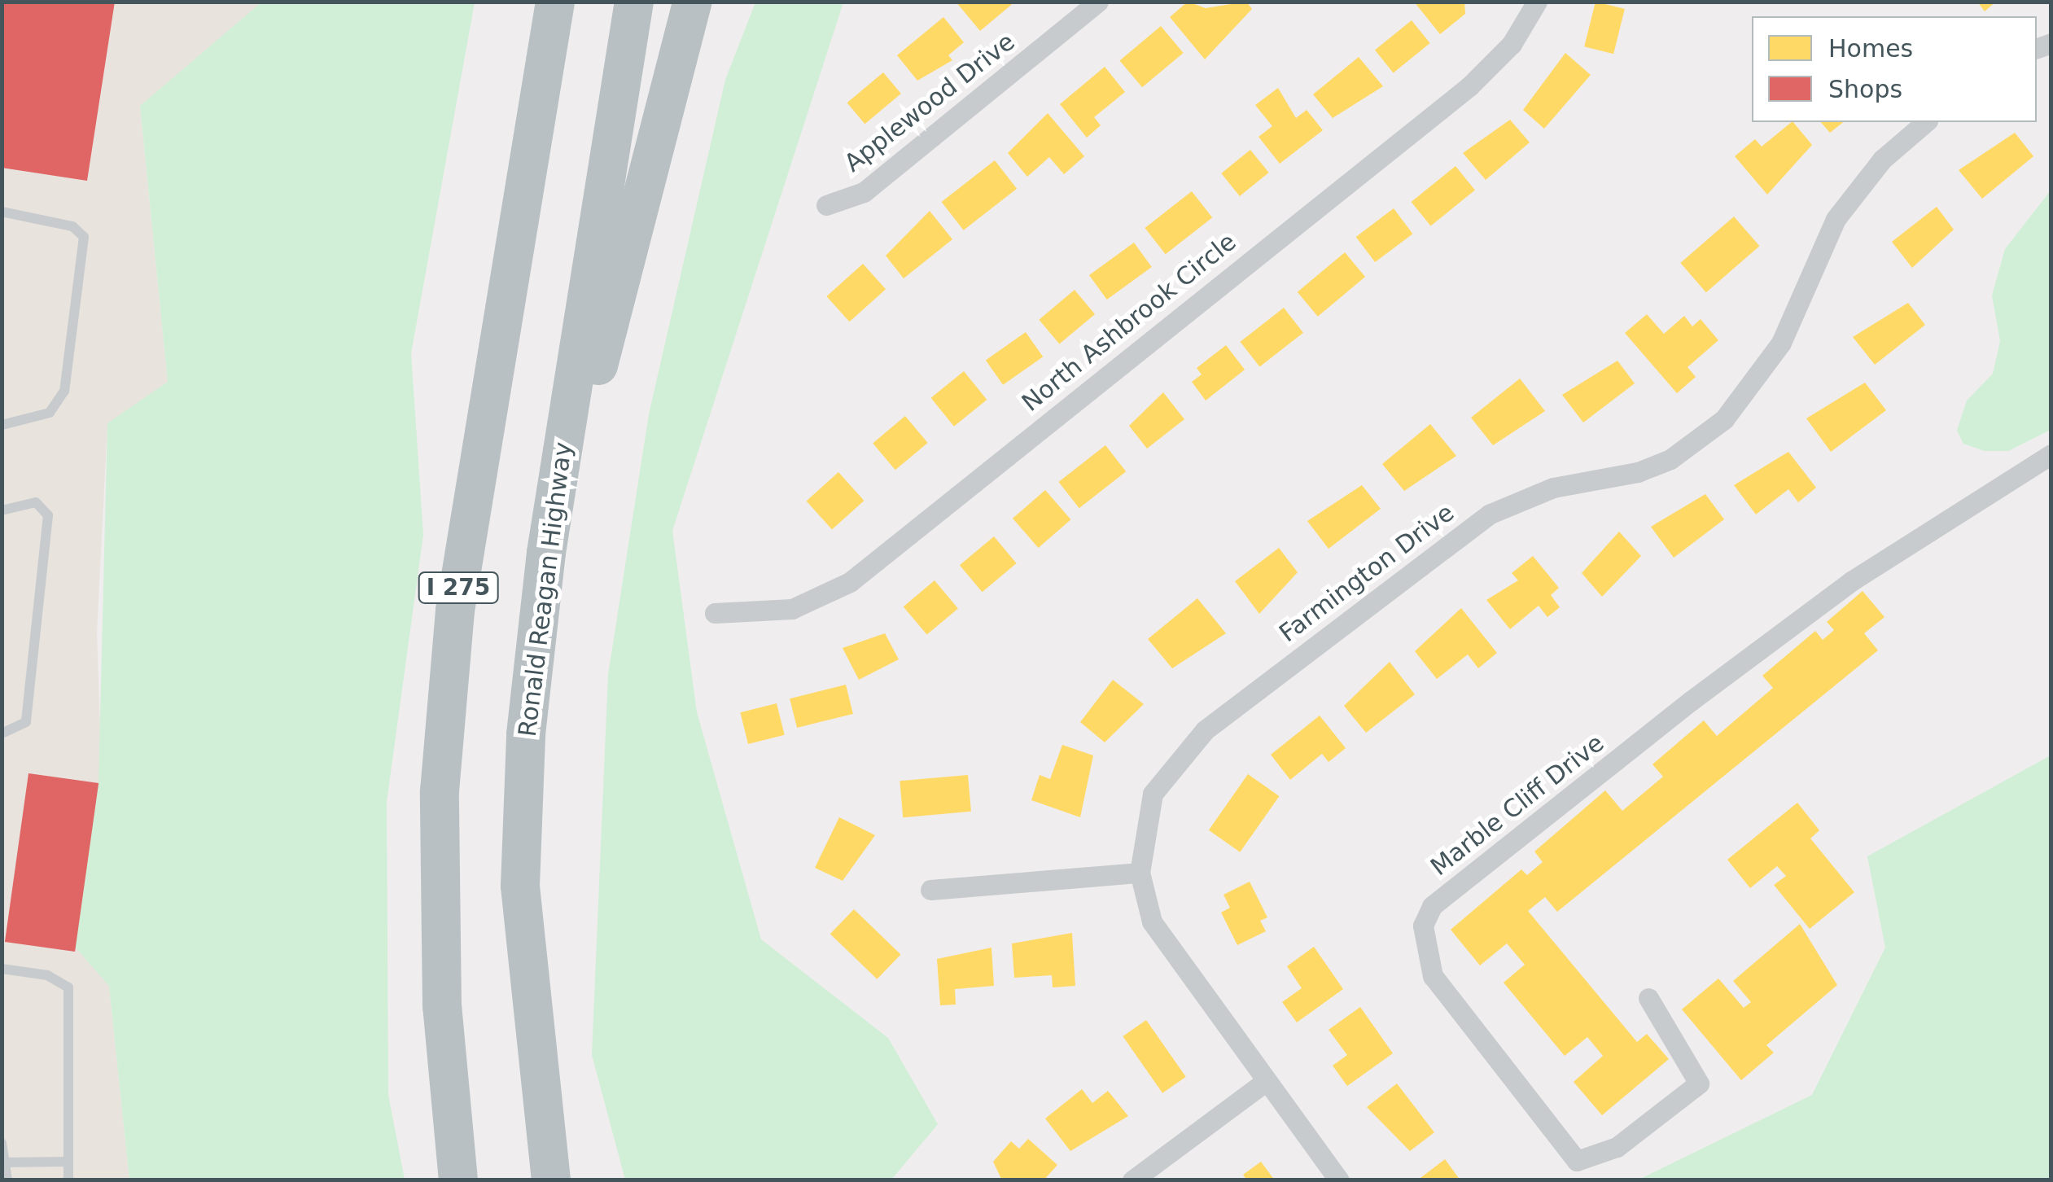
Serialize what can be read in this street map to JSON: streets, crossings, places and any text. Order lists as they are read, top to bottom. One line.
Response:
{"streets":{"highway":["I 275","Ronald Reagan Highway"],"street":["Applewood Drive","North Ashbrook Circle","Farmington Drive","Marble Cliff Drive"]},"legend":["Homes","Shops"]}
